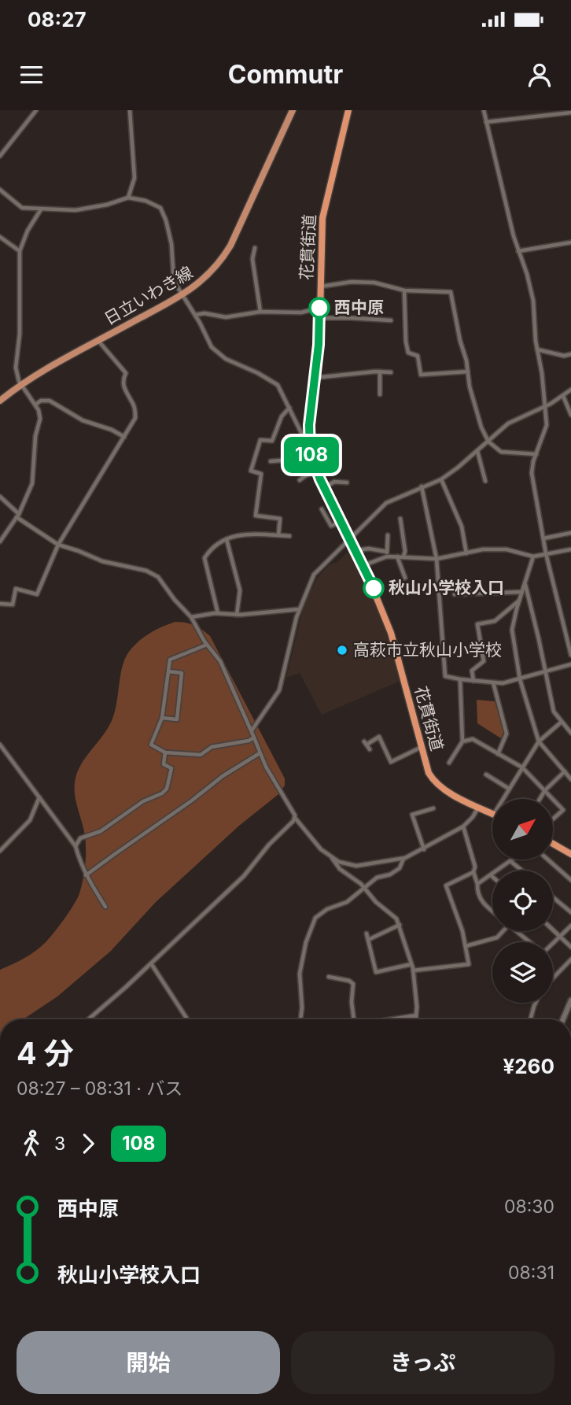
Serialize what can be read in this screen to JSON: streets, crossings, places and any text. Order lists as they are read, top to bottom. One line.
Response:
{"streets":{"highway":["花貫街道"],"main road":["日立いわき線"]},"places":["西中原","秋山小学校入口","高萩市立秋山小学校"],"lines":["bus line 108"],"north":"top right","page":{"status":"08:27","header":"Commutr","on_map":"108","heading":["4 分","08:27 – 08:31 · バス","¥260"],"legs":["3","108"],"list":[{"name":"西中原","value":"08:30"},{"name":"秋山小学校入口","value":"08:31"}],"buttons":["開始","きっぷ"]}}
